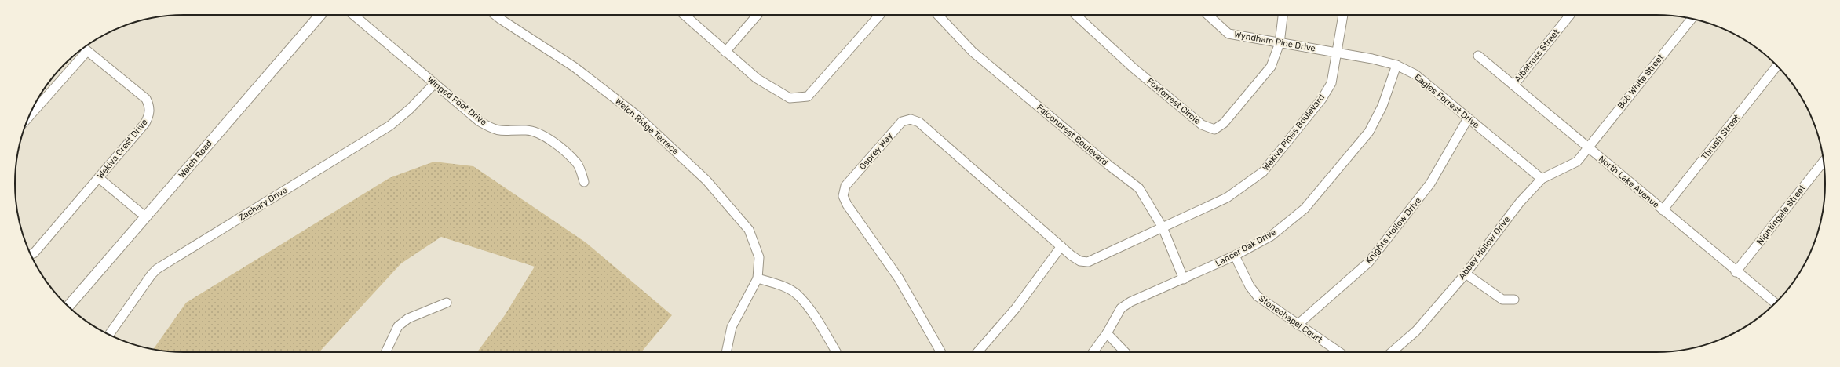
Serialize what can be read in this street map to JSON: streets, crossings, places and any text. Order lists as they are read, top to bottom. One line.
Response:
{"streets":{"street":["Wyndham Pine Drive","Albatross Street","Bob White Street","Winged Foot Drive","Foxforrest Circle","Eagles Forrest Drive","Welch Ridge Terrace","Wekiva Pines Boulevard","Falconcrest Boulevard","Thrush Street","Wekiva Crest Drive","Osprey Way","Welch Road","North Lake Avenue","Zachary Drive","Nightingale Street","Knights Hollow Drive","Lancer Oak Drive","Abbey Hollow Drive","Stonechapel Court"]},"crossings":[["Wyndham Pine Drive","Foxforrest Circle"],["Wyndham Pine Drive","Eagles Forrest Drive"],["Wyndham Pine Drive","Wekiva Pines Boulevard"],["Albatross Street","North Lake Avenue"],["Bob White Street","North Lake Avenue"],["Bob White Street","Abbey Hollow Drive"],["Winged Foot Drive","Zachary Drive"],["Eagles Forrest Drive","Wekiva Pines Boulevard"],["Eagles Forrest Drive","Knights Hollow Drive"],["Eagles Forrest Drive","Lancer Oak Drive"],["Eagles Forrest Drive","Abbey Hollow Drive"],["Wekiva Pines Boulevard","Falconcrest Boulevard"],["Wekiva Pines Boulevard","Osprey Way"],["Falconcrest Boulevard","Lancer Oak Drive"],["Thrush Street","North Lake Avenue"],["North Lake Avenue","Nightingale Street"],["North Lake Avenue","Abbey Hollow Drive"],["Knights Hollow Drive","Stonechapel Court"],["Lancer Oak Drive","Stonechapel Court"]]}
